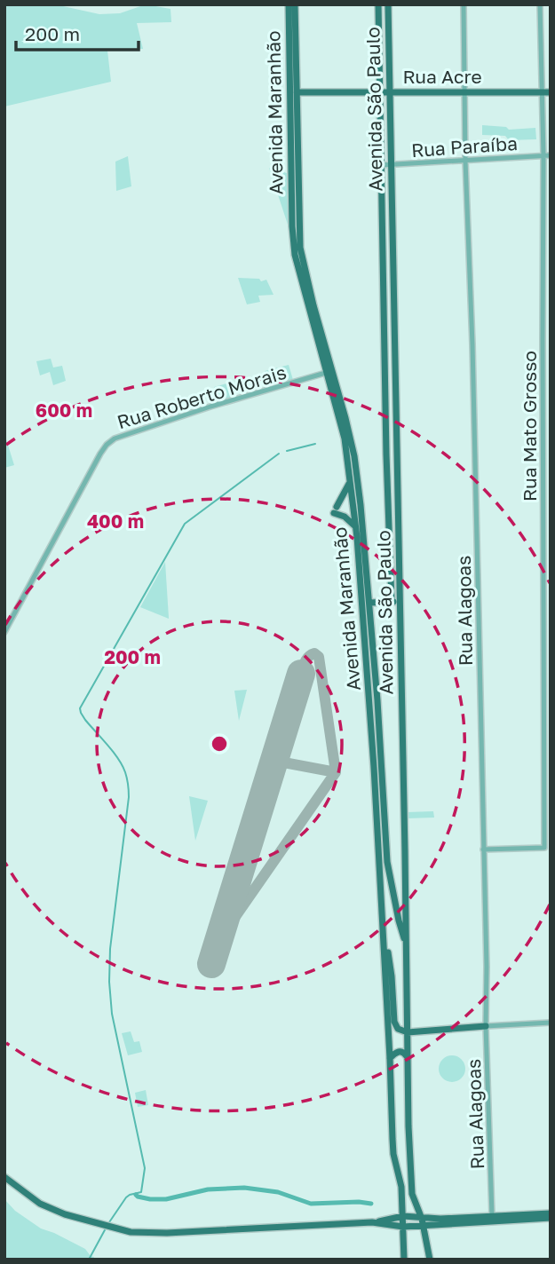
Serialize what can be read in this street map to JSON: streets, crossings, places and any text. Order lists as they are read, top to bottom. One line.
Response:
{"streets":{"main road":["Rua Acre","Avenida São Paulo","Avenida Maranhão"],"street":["Rua Paraíba","Rua Roberto Morais","Rua Mato Grosso","Rua Alagoas"]},"crossings":[["Rua Acre","Avenida São Paulo"],["Rua Acre","Avenida Maranhão"],["Rua Acre","Rua Mato Grosso"],["Rua Acre","Rua Alagoas"],["Avenida São Paulo","Avenida Maranhão"],["Avenida São Paulo","Rua Paraíba"],["Avenida Maranhão","Rua Roberto Morais"],["Rua Paraíba","Rua Mato Grosso"],["Rua Paraíba","Rua Alagoas"],["Rua Mato Grosso","Rua Alagoas"]],"scale_bar":"200 m","rings":["600 m","400 m","200 m"]}
